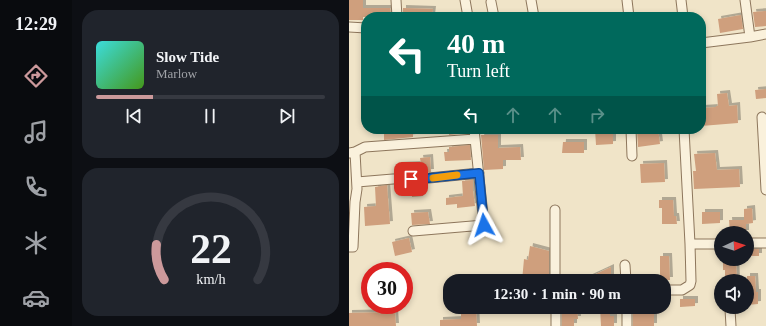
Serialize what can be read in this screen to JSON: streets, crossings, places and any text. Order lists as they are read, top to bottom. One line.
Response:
{"north":"right","page":{"tabs":"12:29","turn":["40 m","Turn left"],"song":["Slow Tide","Marlow"],"limit":"30","trip":"12:30 · 1 min · 90 m","gauge":["22","km/h"]}}
